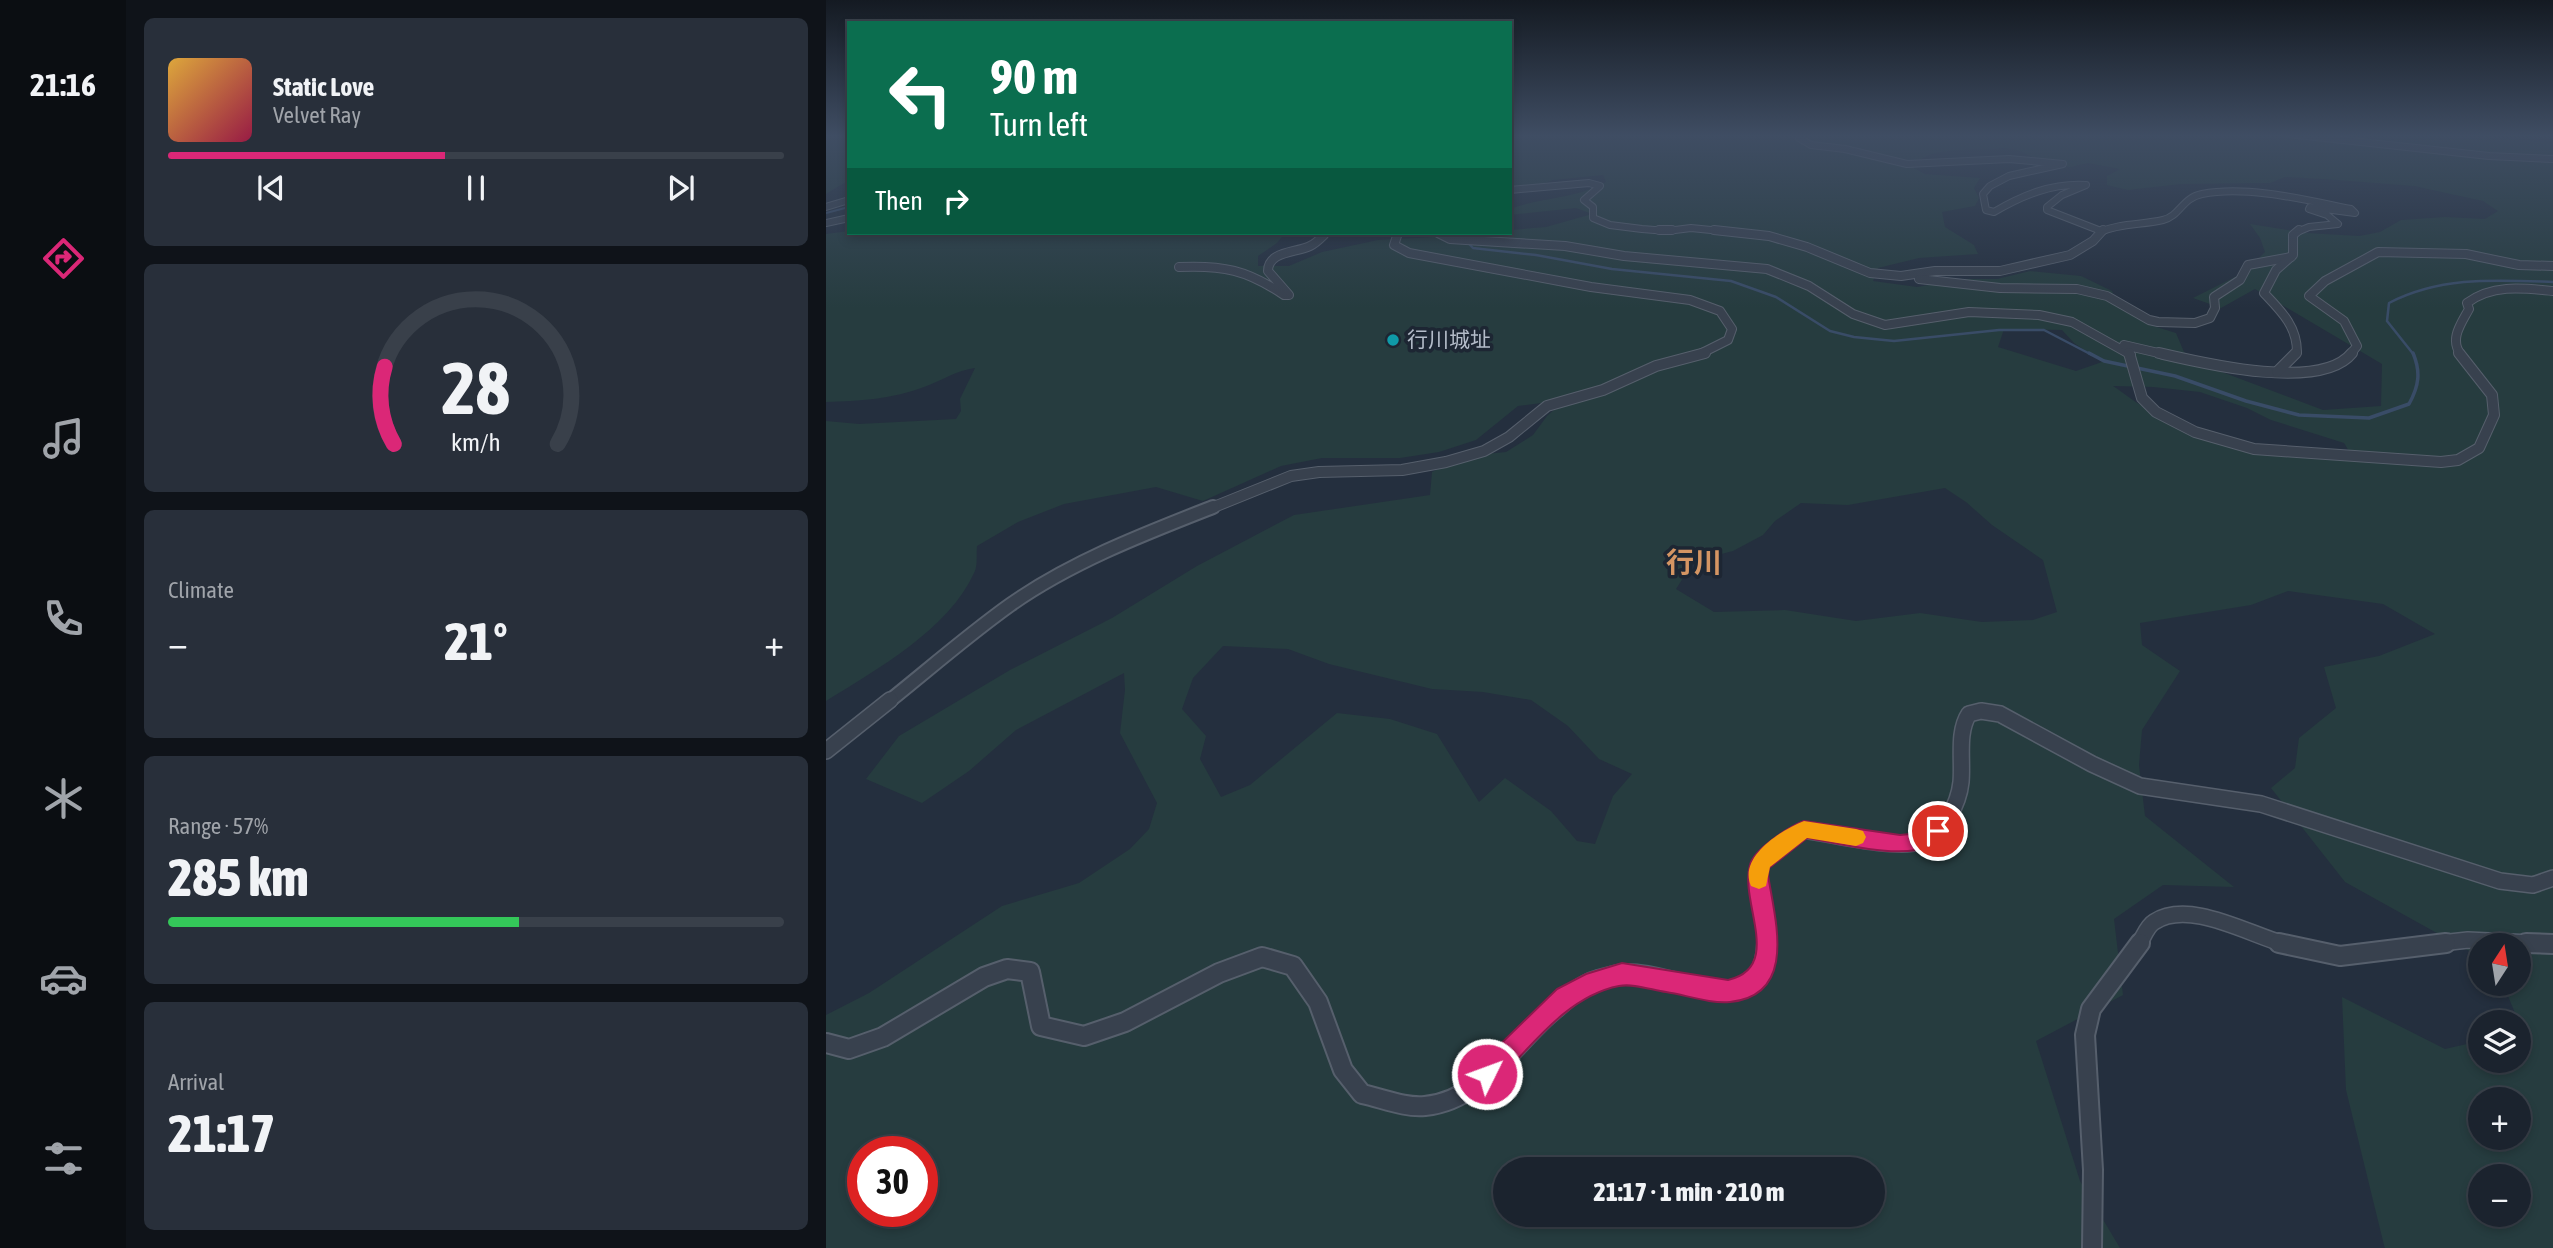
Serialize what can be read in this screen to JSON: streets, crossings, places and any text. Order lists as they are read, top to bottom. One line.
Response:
{"districts":["行川"],"places":["行川城址"],"north":"top","page":{"tabs":"21:16","turn":["90 m","Turn left"],"song":["Static Love","Velvet Ray"],"then":"Then","tile":["Climate",["Range · 57%","285 km"],["Arrival","21:17"]],"heat":["−","21°","+"],"map_buttons":["+","−"],"limit":"30","trip":"21:17 · 1 min · 210 m","gauge":["28","km/h"]}}
